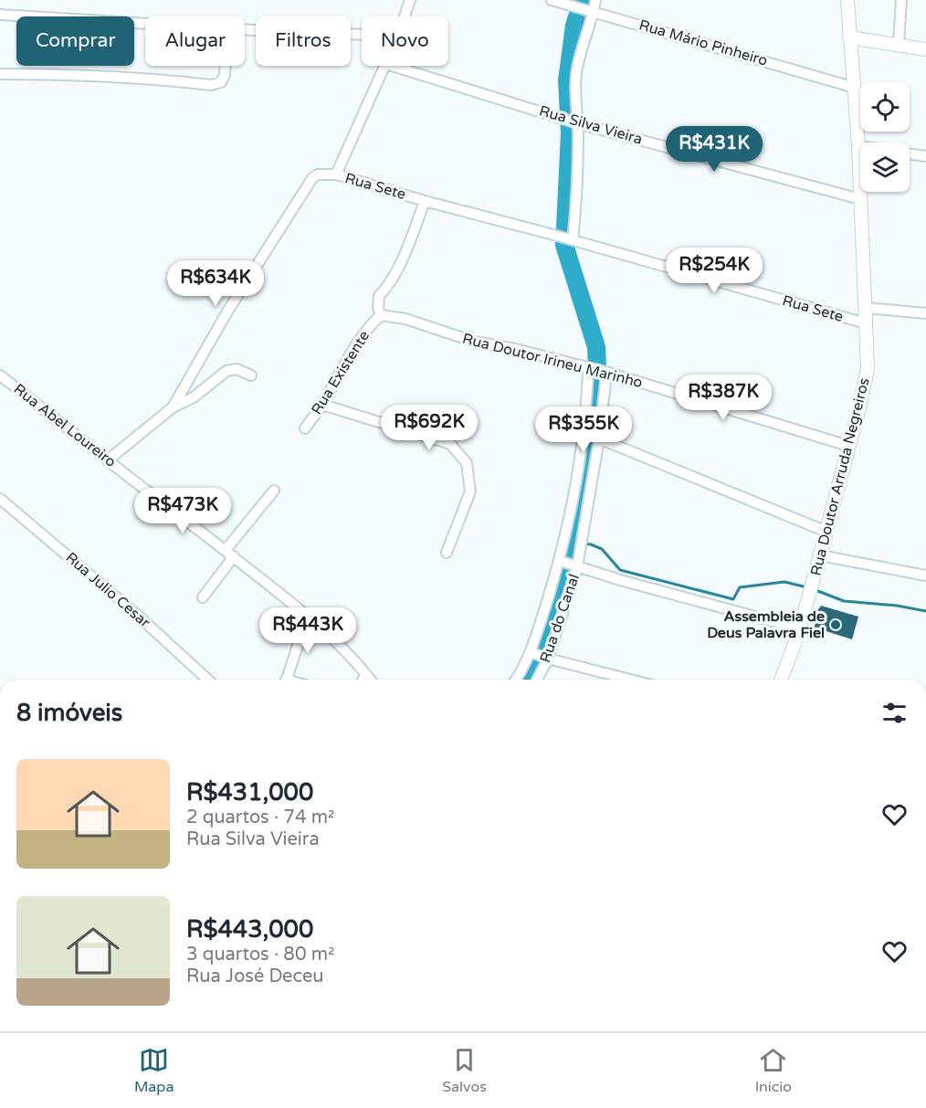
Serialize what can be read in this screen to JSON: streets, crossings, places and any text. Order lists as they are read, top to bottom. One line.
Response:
{"streets":{"street":["Rua Mário Pinheiro","Rua Silva Vieira","Rua Sete","Rua Doutor Irineu Marinho","Rua Existente","Rua Abel Loureiro","Rua Doutor Arruda Negreiros","Rua Julio Cesar","Rua do Canal"]},"crossings":[["Rua Mário Pinheiro","Rua Doutor Arruda Negreiros"],["Rua Silva Vieira","Rua Doutor Arruda Negreiros"],["Rua Sete","Rua Existente"],["Rua Sete","Rua Doutor Arruda Negreiros"],["Rua Doutor Irineu Marinho","Rua Existente"],["Rua Doutor Irineu Marinho","Rua Doutor Arruda Negreiros"],["Rua Doutor Irineu Marinho","Rua do Canal"]],"places":["Assembleia de Deus Palavra Fiel"],"page":{"chip":["Comprar","Alugar","Filtros","Novo"],"price":["R$431K","R$254K","R$634K","R$387K","R$692K","R$355K","R$473K","R$443K"],"heading":"8 imóveis","list":[{"name":"R$431,000","note":"2 quartos · 74 m² · Rua Silva Vieira"},{"name":"R$443,000","note":"3 quartos · 80 m² · Rua José Deceu"}],"tabs":["Mapa","Salvos","Início"]}}
